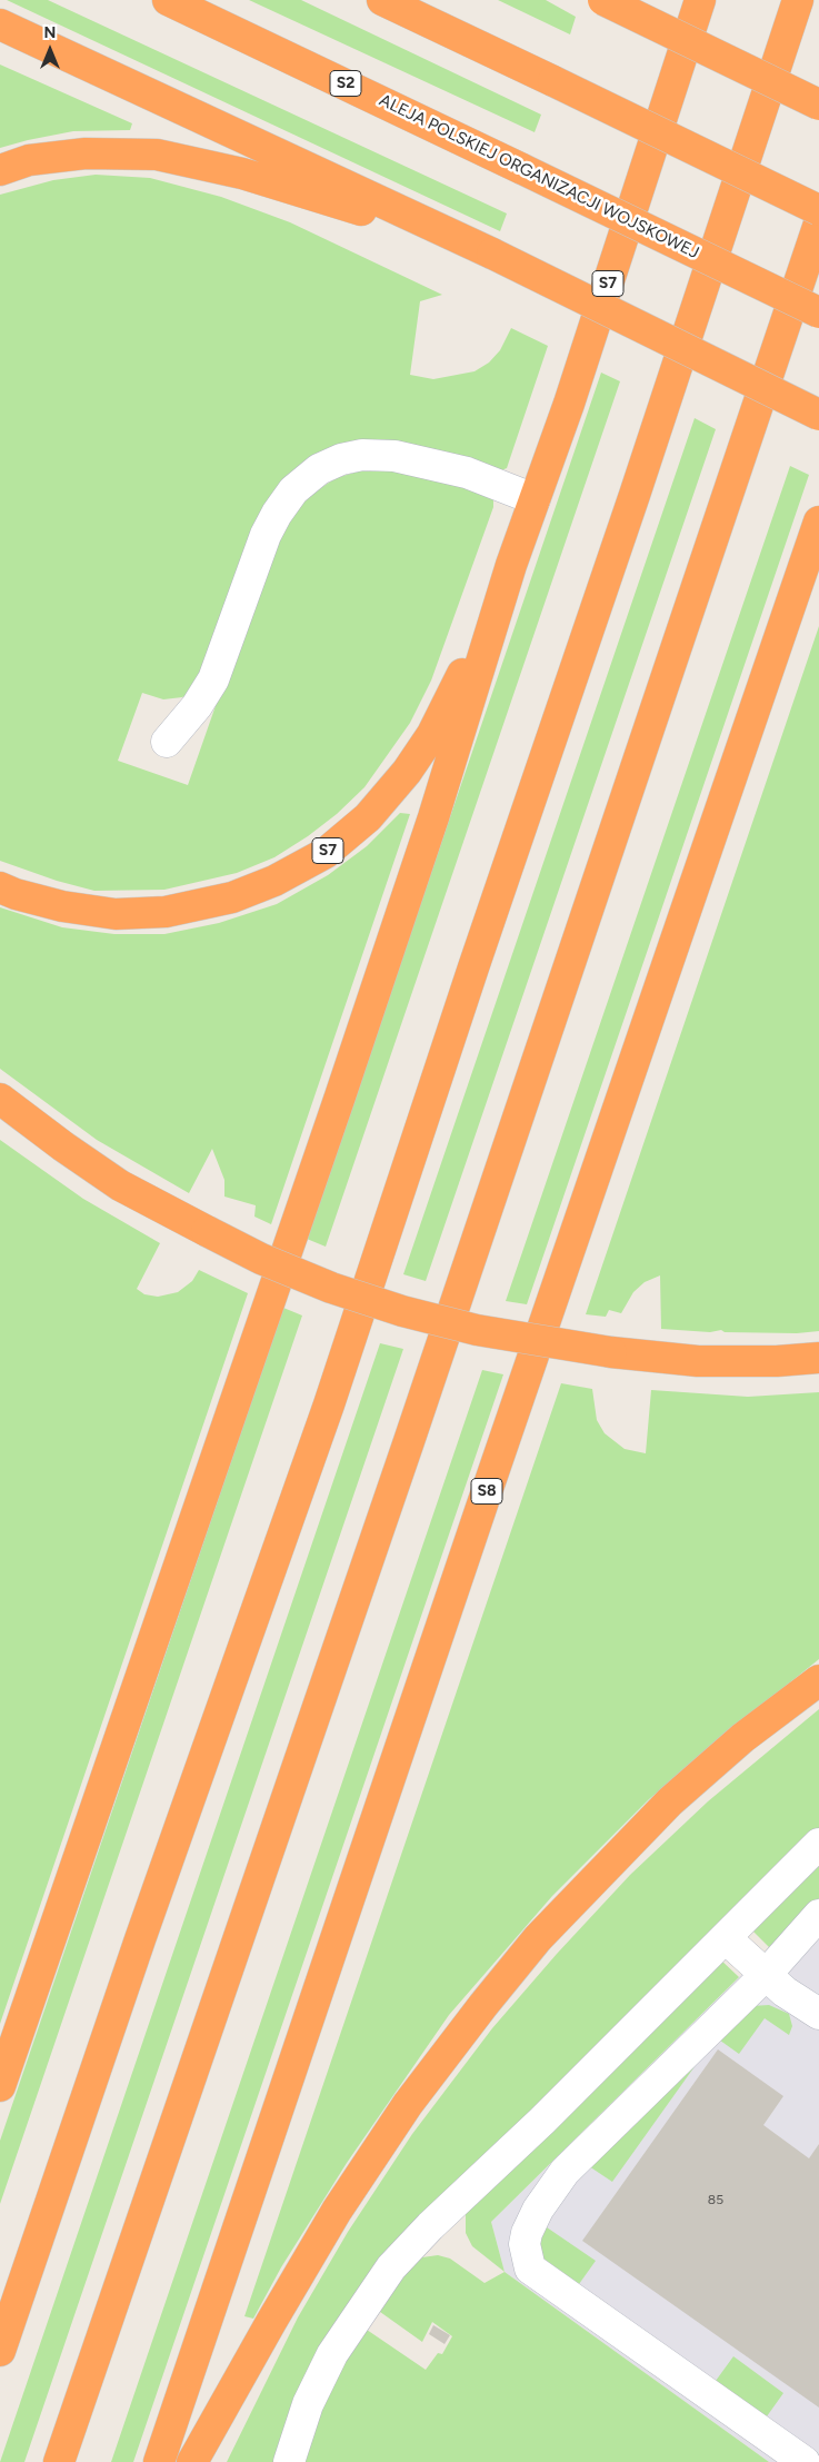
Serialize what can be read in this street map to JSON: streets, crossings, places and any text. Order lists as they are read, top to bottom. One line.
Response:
{"streets":{"highway":["S2","ALEJA POLSKIEJ ORGANIZACJI WOJSKOWEJ","S7","S8"]},"house_numbers":["85"],"north":"top"}
